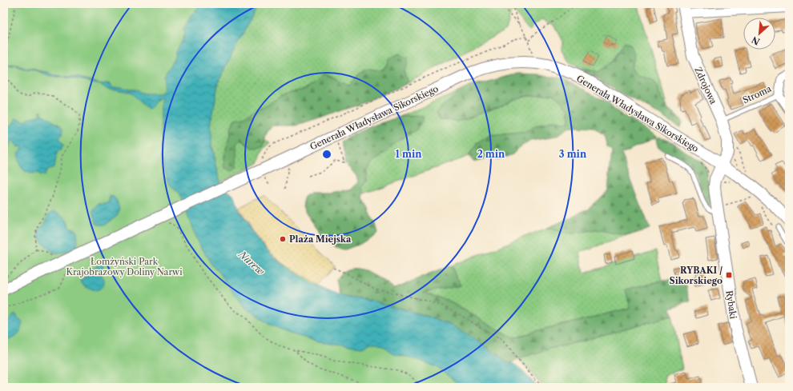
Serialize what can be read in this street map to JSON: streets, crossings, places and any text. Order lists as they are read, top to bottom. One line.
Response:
{"streets":{"street":["Zdrojowa","Stroma","Generała Władysława Sikorskiego","Rybaki"]},"crossings":[["Zdrojowa","Stroma"],["Zdrojowa","Generała Władysława Sikorskiego"],["Zdrojowa","Rybaki"],["Generała Władysława Sikorskiego","Rybaki"]],"water":["Narew"],"parks":["Łomżyński Park Krajobrazowy Doliny Narwi"],"places":{"other":["Plaża Miejska"],"transit":["RYBAKI / Sikorskiego"]},"north":"bottom left","rings":["1 min","2 min","3 min"]}
